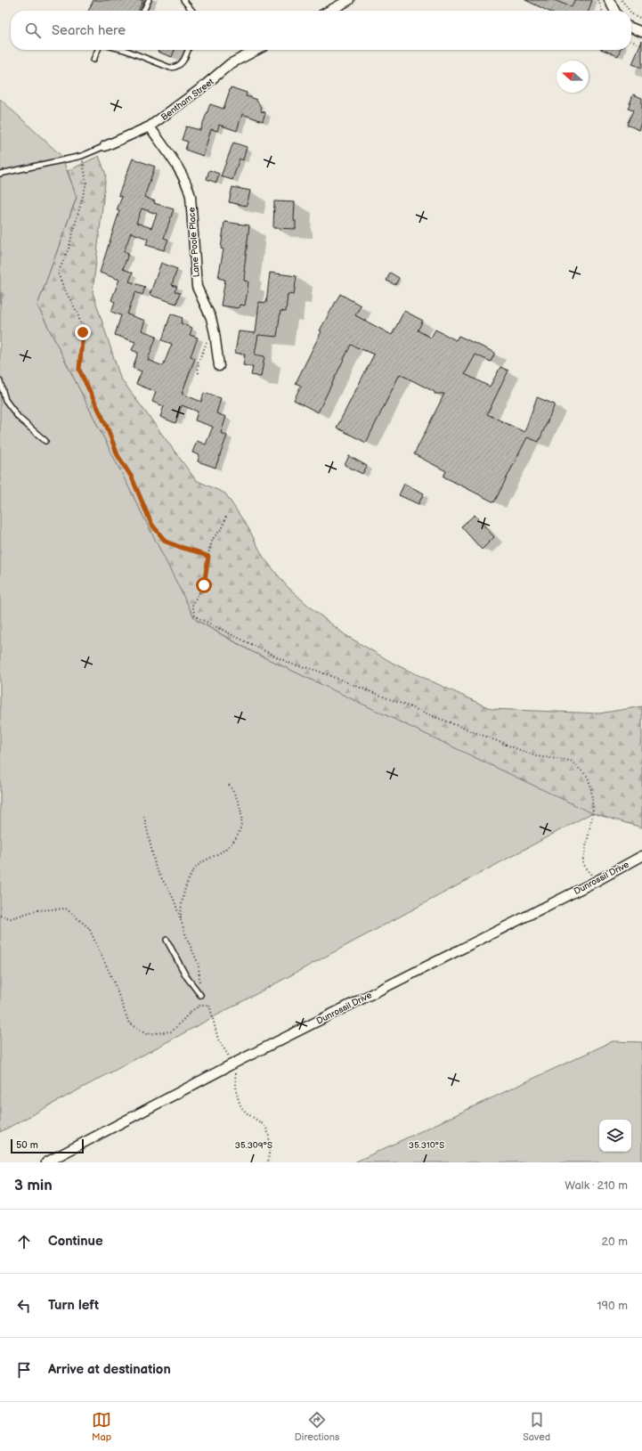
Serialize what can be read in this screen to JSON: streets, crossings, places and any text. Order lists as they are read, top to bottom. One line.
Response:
{"streets":{"street":["Bentham Street","Lane Poole Place","Dunrossil Drive"]},"crossings":[["Bentham Street","Lane Poole Place"]],"scale_bar":"50 m","north":"left","page":{"search":"Search here","scale":"50 m","heading":["3 min","Walk · 210 m"],"list":[["Continue","20 m"],["Turn left","190 m"],"Arrive at destination"],"nav":["Map","Directions","Saved"]},"coordinates":["35.309°S","35.310°S"]}
